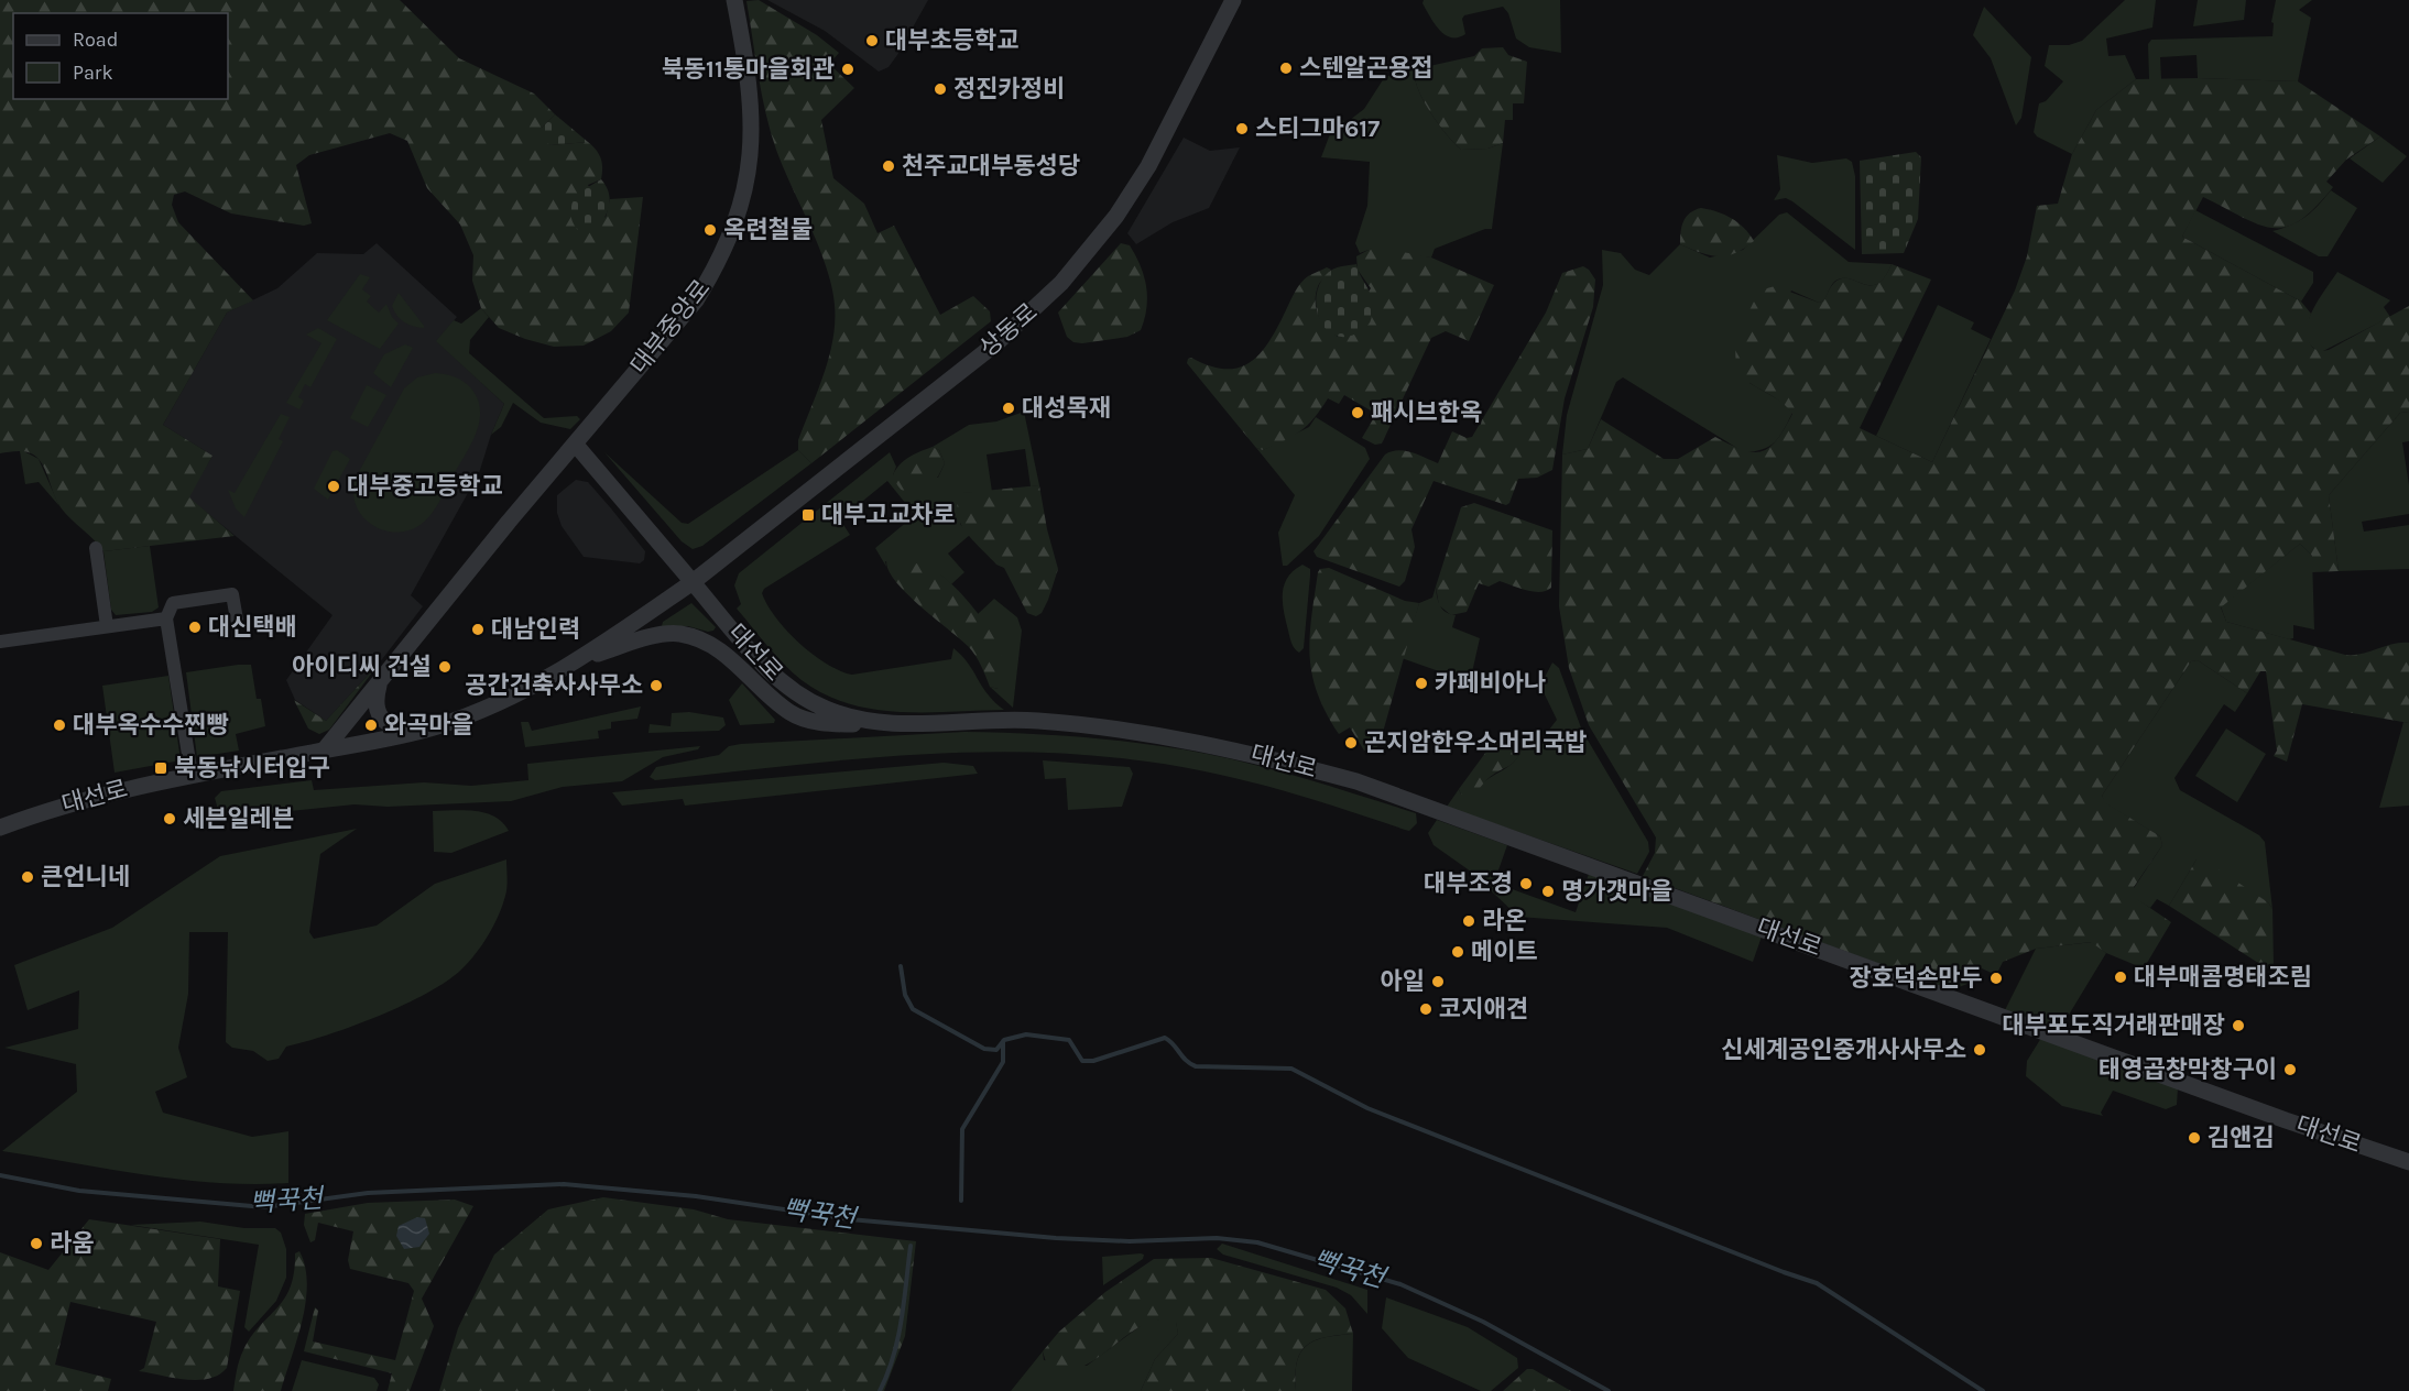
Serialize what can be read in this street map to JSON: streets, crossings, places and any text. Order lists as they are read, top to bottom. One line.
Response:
{"streets":{"street":["대부중앙로","상동로","대선로"]},"crossings":[["대부중앙로","대선로"],["상동로","대선로"]],"water":["뻑꾹천"],"places":{"other":["대부초등학교","스텐알곤용접","북동11통마을회관","정진카정비","스티그마617","천주교대부동성당","옥련철물","대성목재","패시브한옥","대부중고등학교","대신택배","대남인력","아이디씨 건설","카페비아나","공간건축사사무소","대부옥수수찐빵","와곡마을","곤지암한우소머리국밥","세븐일레븐","큰언니네","대부조경","명가갯마을","라온","메이트","대부매콤명태조림","장호덕손만두","아일","코지애견","대부포도직거래판매장","신세계공인중개사사무소","태영곱창막창구이","김앤김","라움"],"transit":["대부고교차로","북동낚시터입구"]},"legend":["Road","Park"]}
